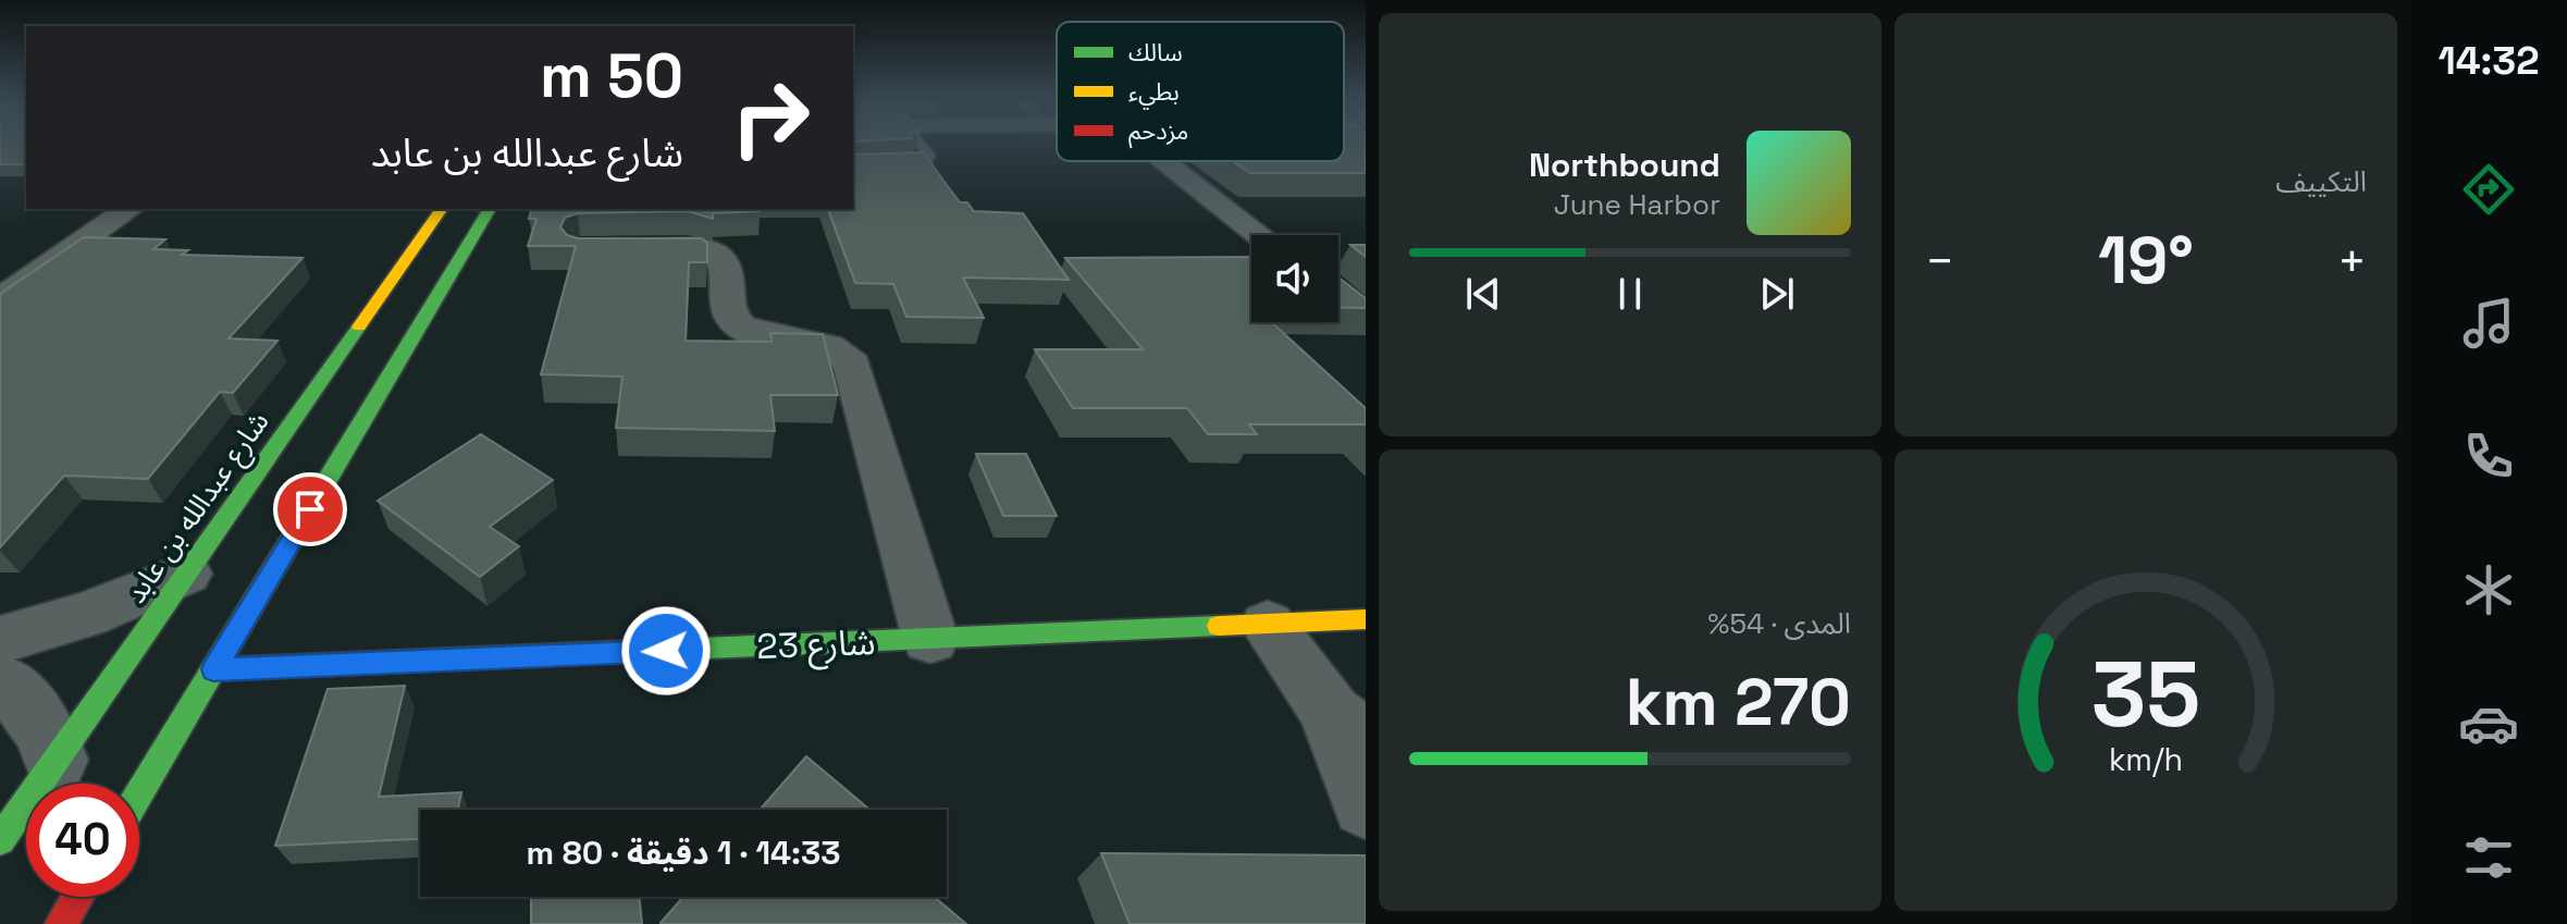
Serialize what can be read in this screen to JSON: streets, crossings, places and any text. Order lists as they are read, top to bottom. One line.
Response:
{"streets":{"main road":["شارع عبدالله بن عابد","شارع 23"]},"legend":["سالك","بطيء","مزدحم"],"page":{"tabs":"14:32","tile":["التكييف",["المدى · 54%","270 km"]],"turn":["50 m","شارع عبدالله بن عابد"],"song":["Northbound","June Harbor"],"heat":["−","19°","+"],"limit":"40","trip":"14:33 · 1 دقيقة · 80 m","gauge":["35","km/h"]}}
